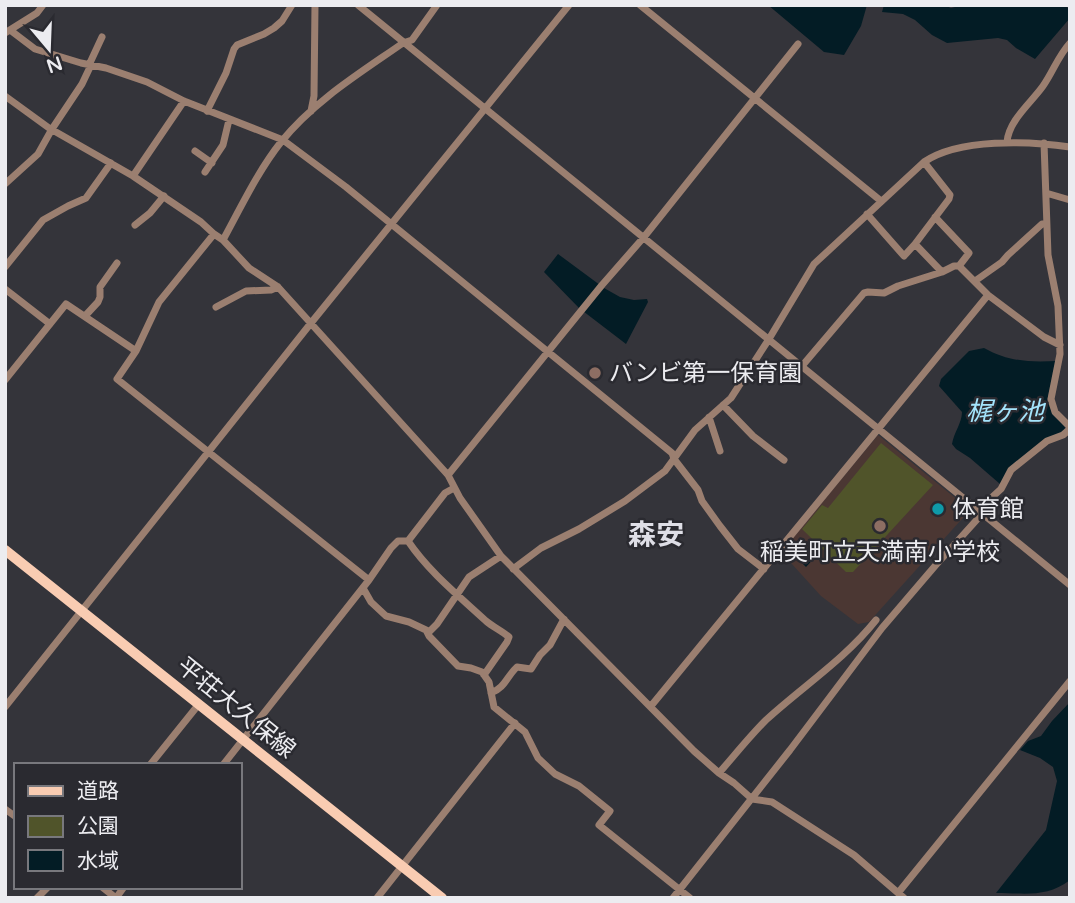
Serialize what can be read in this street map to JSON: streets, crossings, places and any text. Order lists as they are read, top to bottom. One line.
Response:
{"streets":{"main road":["平荘大久保線"]},"districts":["森安"],"water":["梶ヶ池"],"places":["バンビ第一保育園","体育館","稲美町立天満南小学校"],"legend":["道路","公園","水域"],"north":"bottom"}
